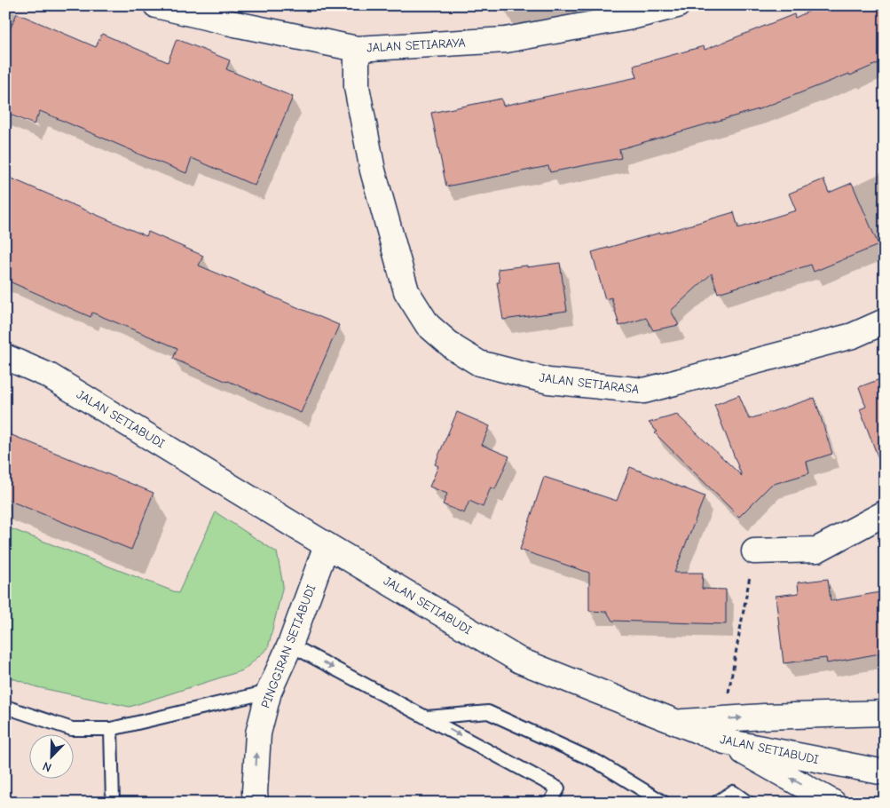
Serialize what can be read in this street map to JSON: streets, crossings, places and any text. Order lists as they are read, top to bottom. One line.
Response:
{"streets":{"street":["JALAN SETIARAYA","JALAN SETIARASA","JALAN SETIABUDI","PINGGIRAN SETIABUDI"]},"crossings":[["JALAN SETIARAYA","JALAN SETIARASA"],["JALAN SETIABUDI","PINGGIRAN SETIABUDI"]],"one_way":["PINGGIRAN SETIABUDI"],"north":"bottom left"}
